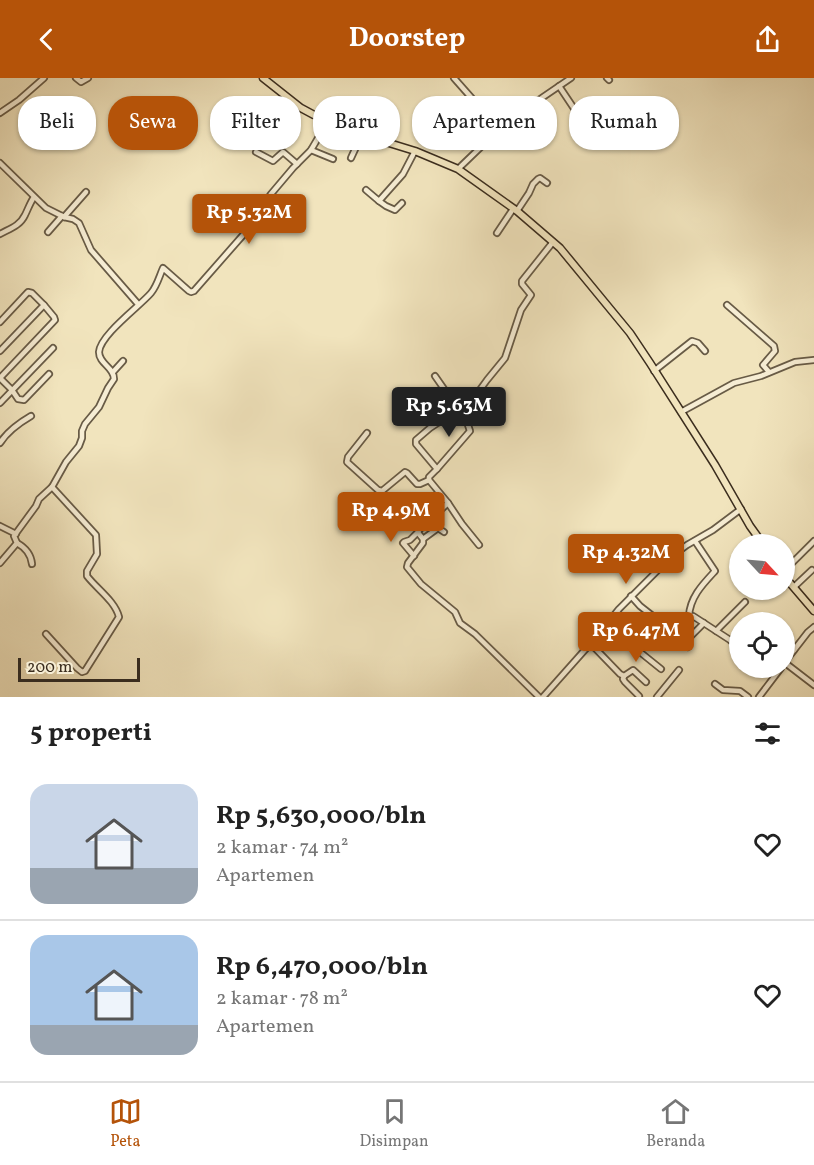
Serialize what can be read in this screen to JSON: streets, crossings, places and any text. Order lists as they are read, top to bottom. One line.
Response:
{"scale_bar":"200 m","north":"bottom right","page":{"header":"Doorstep","chip":["Beli","Sewa","Filter","Baru","Apartemen","Rumah"],"price":["Rp 5.32M","Rp 5.63M","Rp 4.9M","Rp 4.32M","Rp 6.47M"],"scale":"200 m","heading":"5 properti","list":[{"name":"Rp 5,630,000/bln","note":"2 kamar · 74 m² · Apartemen"},{"name":"Rp 6,470,000/bln","note":"2 kamar · 78 m² · Apartemen"}],"tabs":["Peta","Disimpan","Beranda"]}}
